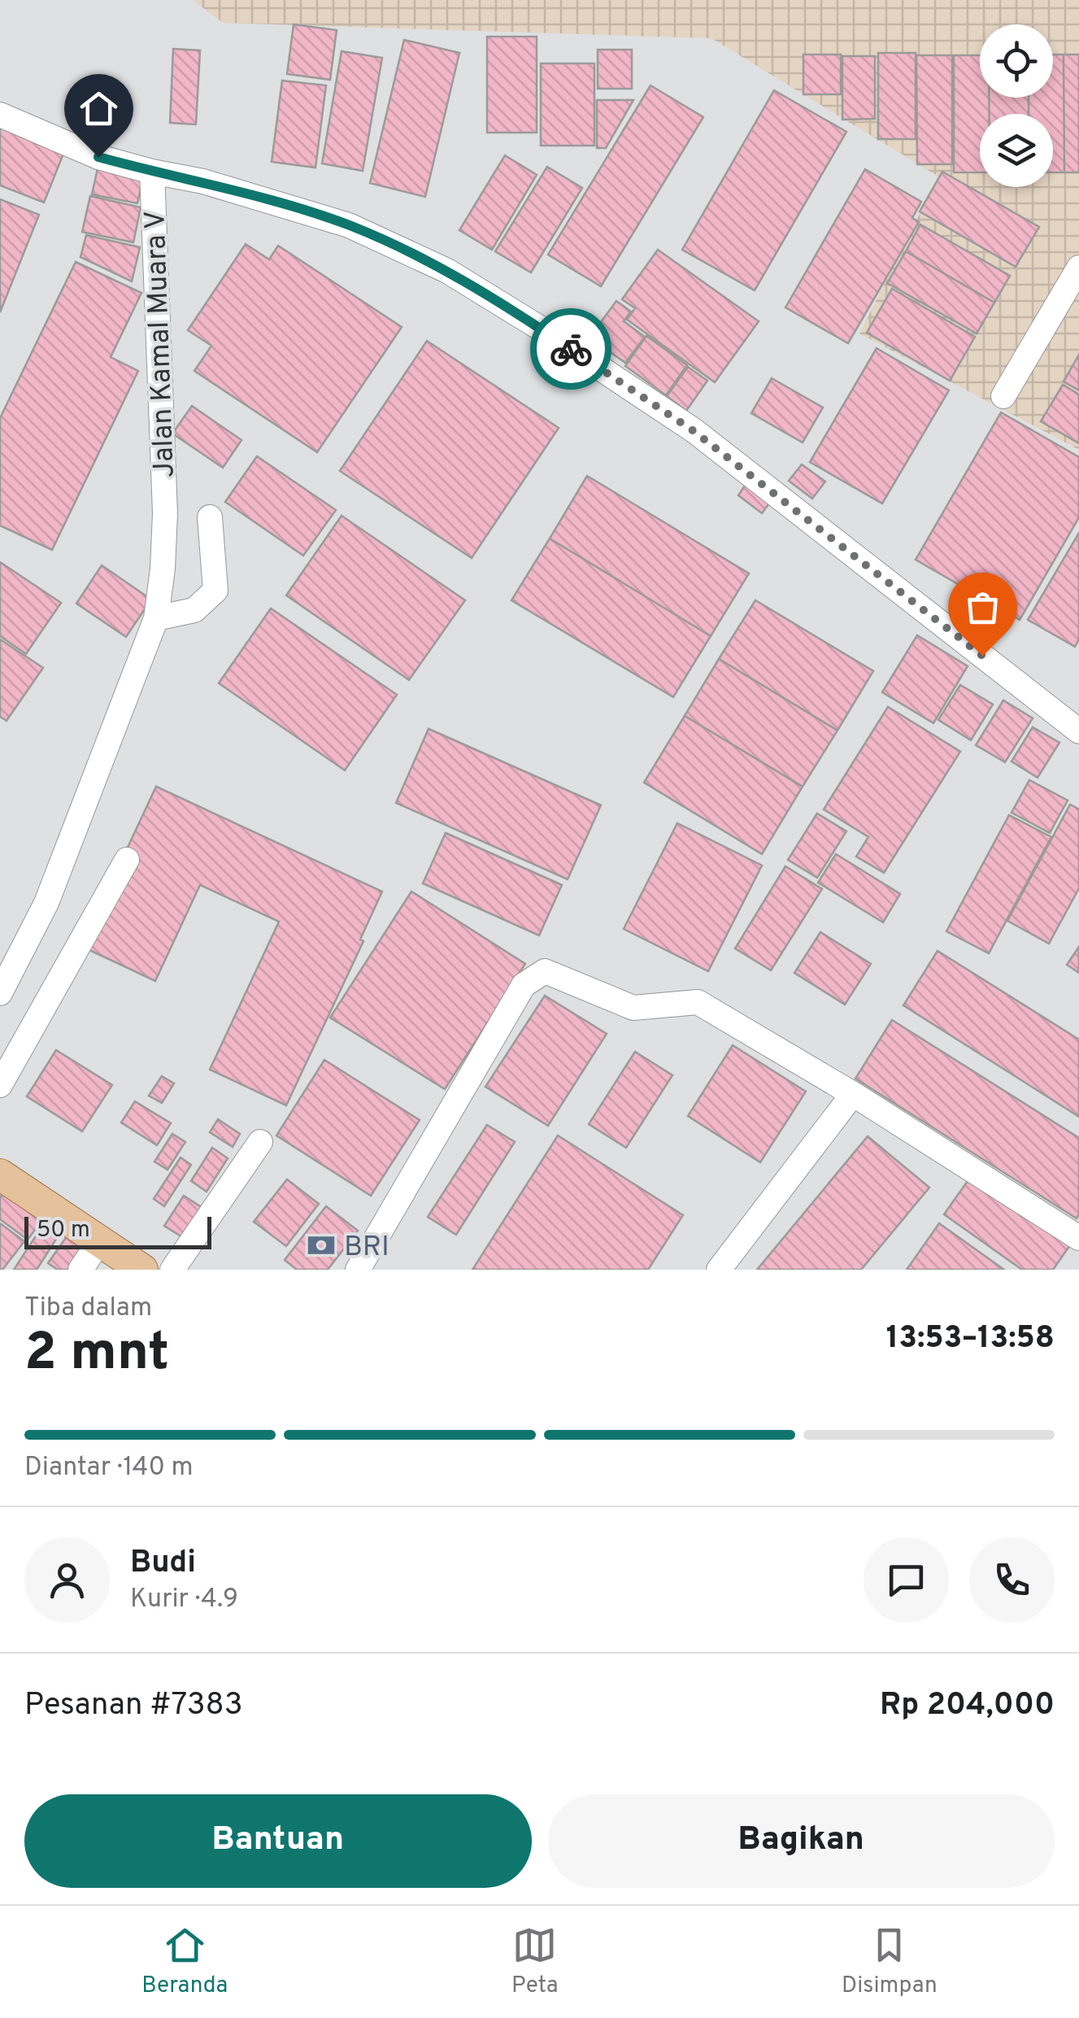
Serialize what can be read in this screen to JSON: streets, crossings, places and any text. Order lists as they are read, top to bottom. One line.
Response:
{"streets":{"street":["Jalan Kamal Muara V"]},"places":{"bank":["BRI"]},"scale_bar":"50 m","page":{"scale":"50 m","heading":["2 mnt","Tiba dalam","13:53–13:58"],"panel":["Budi","Kurir · 4.9","Pesanan #7383","Rp 204,000"],"bar":"Diantar · 140 m","buttons":["Bantuan","Bagikan"],"tabs":["Beranda","Peta","Disimpan"]}}
